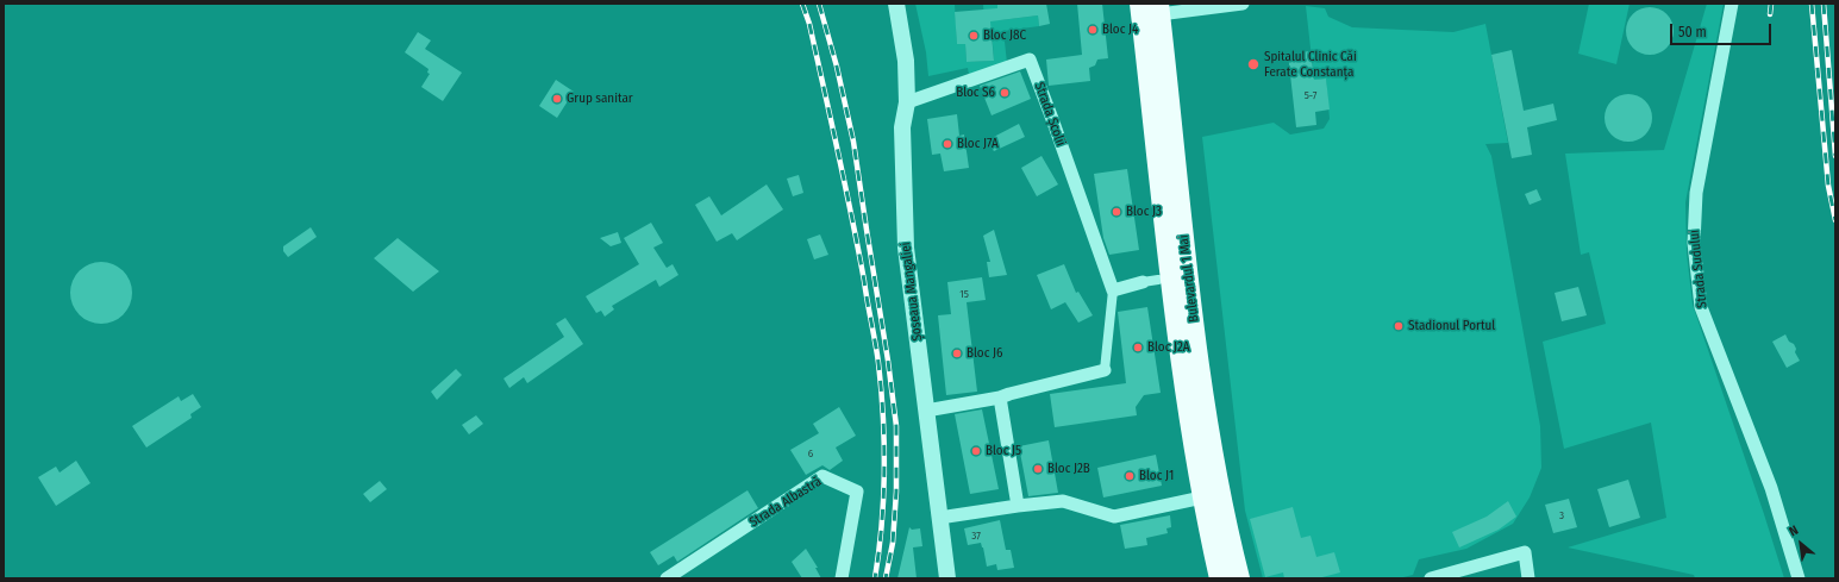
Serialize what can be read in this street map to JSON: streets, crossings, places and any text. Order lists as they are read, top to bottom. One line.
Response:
{"streets":{"main road":["Bulevardul 1 Mai"],"street":["Strada Școlii","Strada Sudului","Șoseaua Mangaliei","Strada Albastră"]},"crossings":[["Strada Școlii","Șoseaua Mangaliei"]],"places":["Bloc J4","Bloc J8C","Spitalul Clinic Căi Ferate Constanța","Bloc S6","Grup sanitar","Bloc J7A","Bloc J3","Stadionul Portul","Bloc J2A","Bloc J6","Bloc J5","Bloc J2B","Bloc J1"],"house_numbers":["5-7","15","6","3","37"],"scale_bar":"50 m","north":"top left"}
